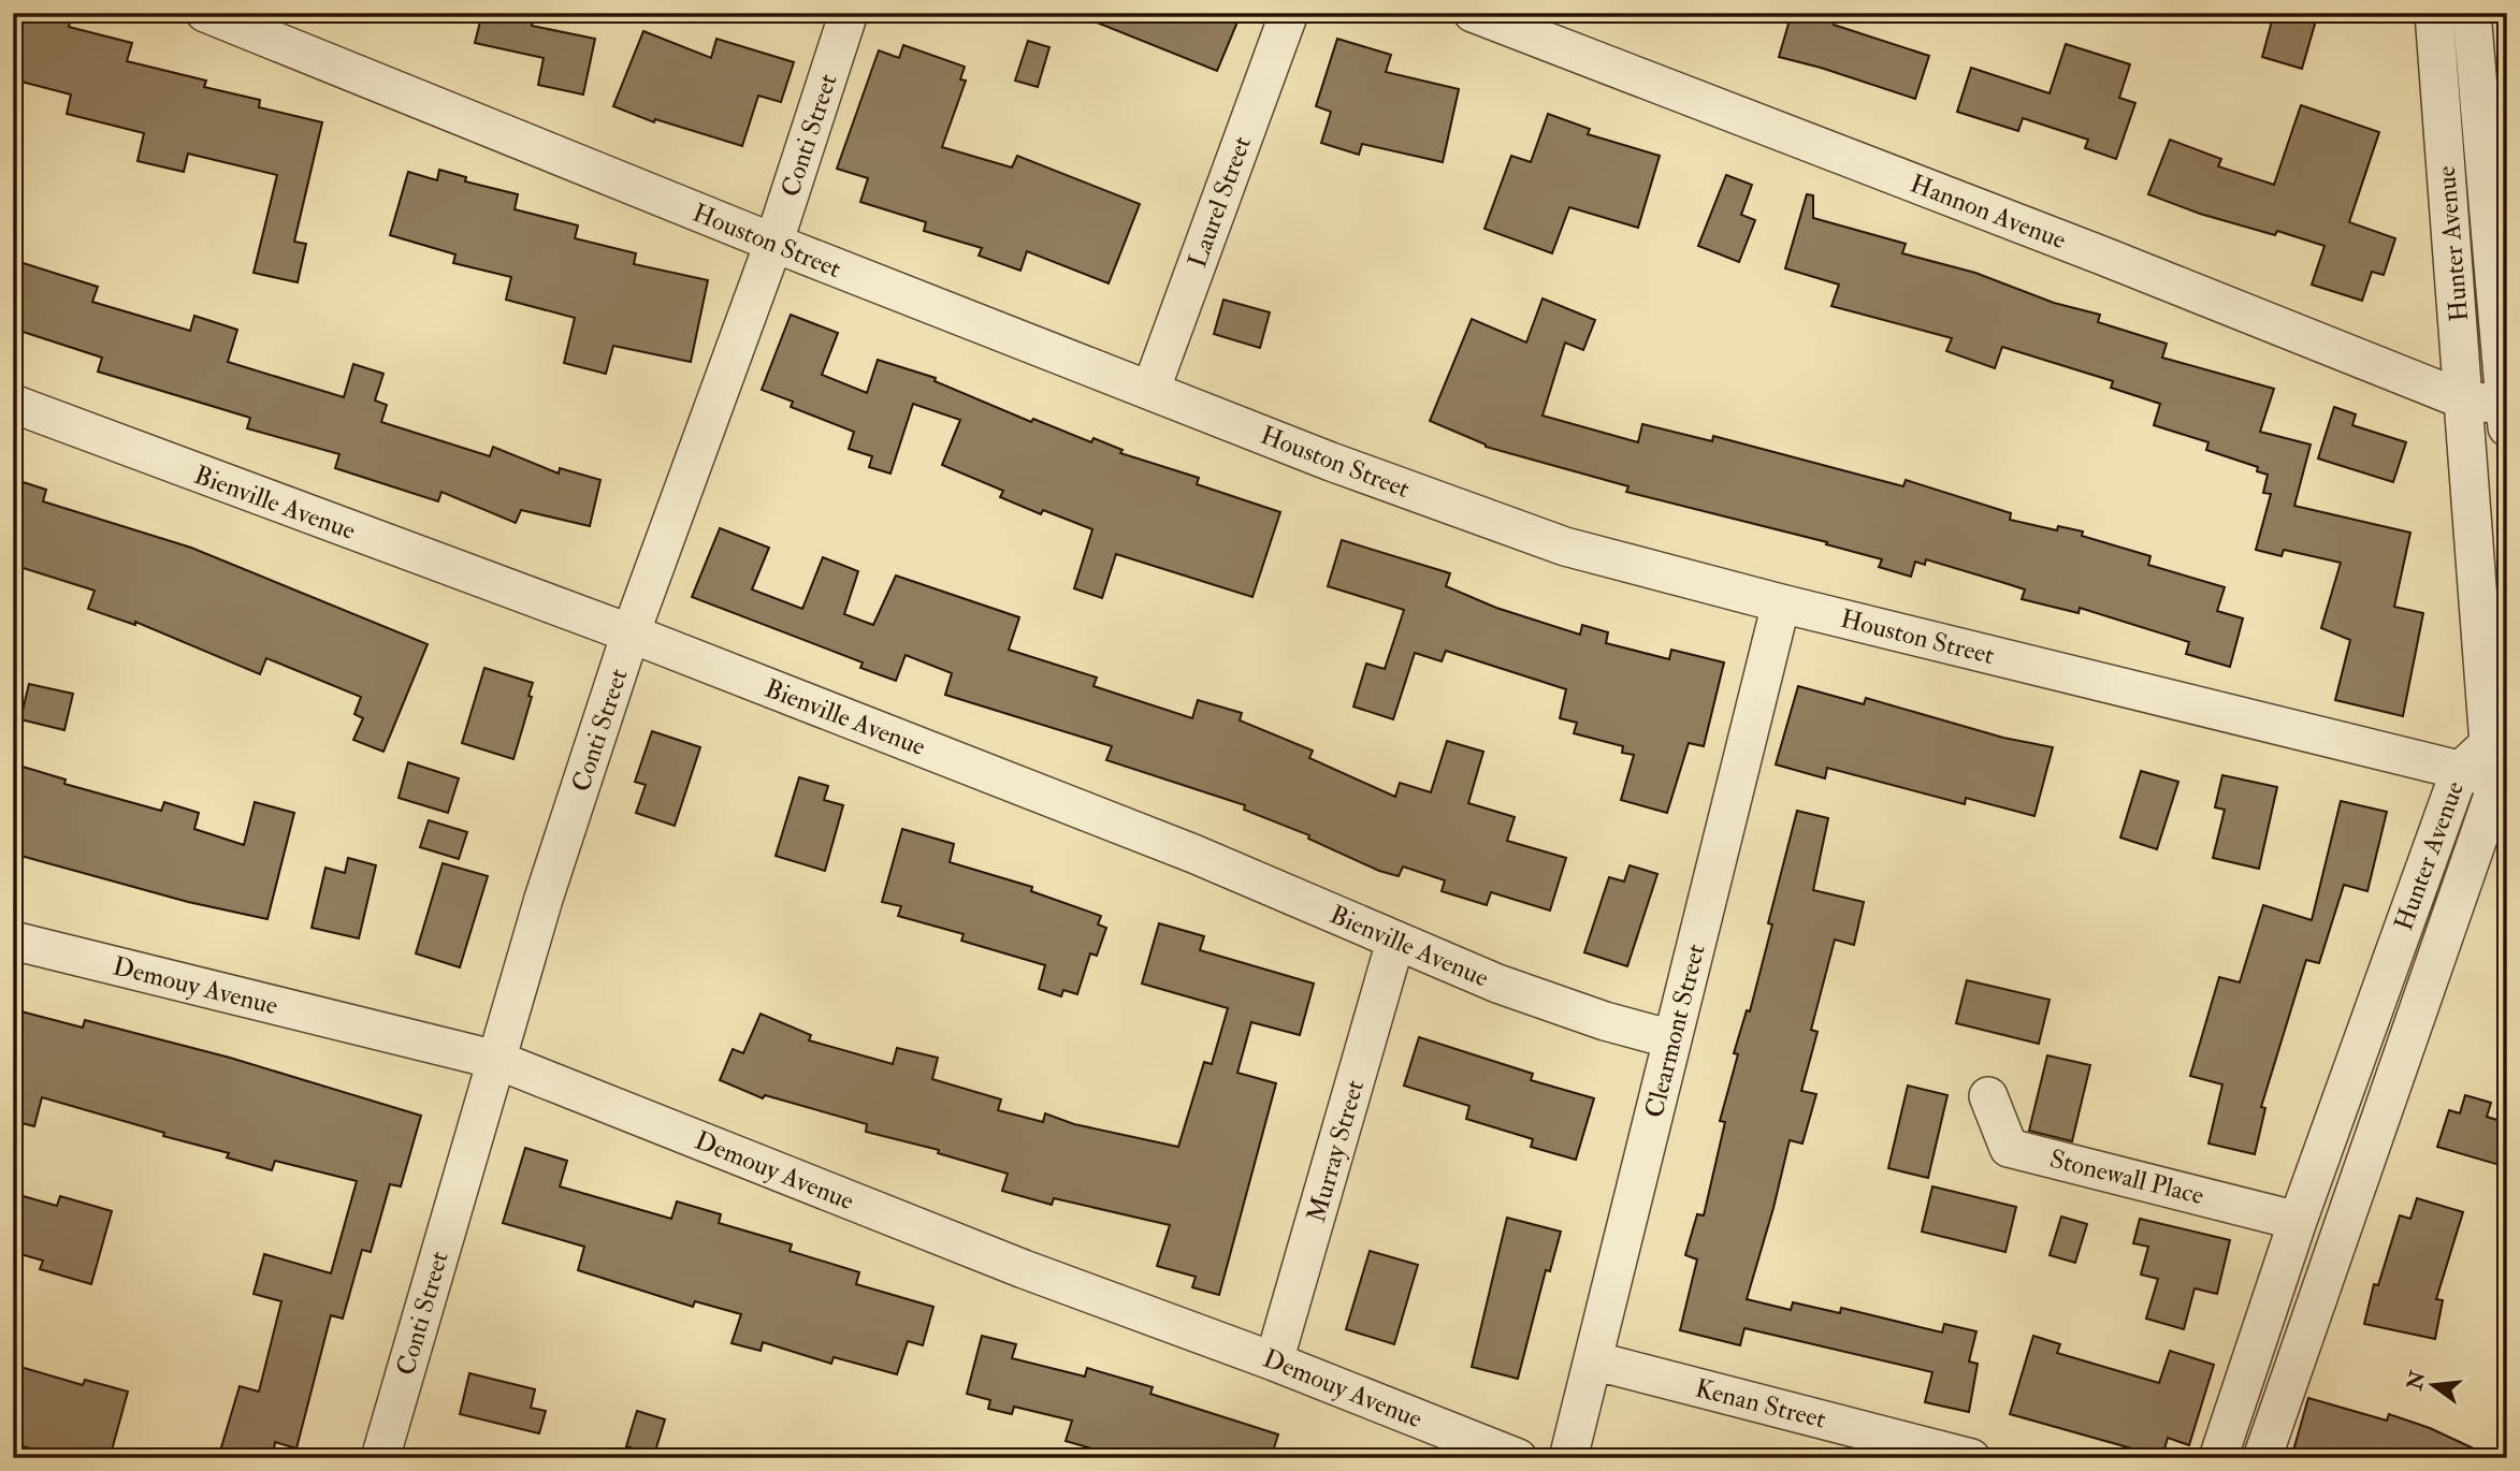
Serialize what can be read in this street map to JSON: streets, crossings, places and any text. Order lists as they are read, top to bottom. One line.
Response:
{"streets":{"street":["Conti Street","Laurel Street","Hannon Avenue","Houston Street","Hunter Avenue","Bienville Avenue","Demouy Avenue","Clearmont Street","Murray Street","Stonewall Place","Kenan Street"]},"crossings":[["Conti Street","Houston Street"],["Conti Street","Bienville Avenue"],["Conti Street","Demouy Avenue"],["Laurel Street","Houston Street"],["Hannon Avenue","Hunter Avenue"],["Houston Street","Hunter Avenue"],["Houston Street","Clearmont Street"],["Hunter Avenue","Stonewall Place"],["Bienville Avenue","Clearmont Street"],["Bienville Avenue","Murray Street"],["Demouy Avenue","Murray Street"],["Clearmont Street","Kenan Street"]],"north":"left"}
